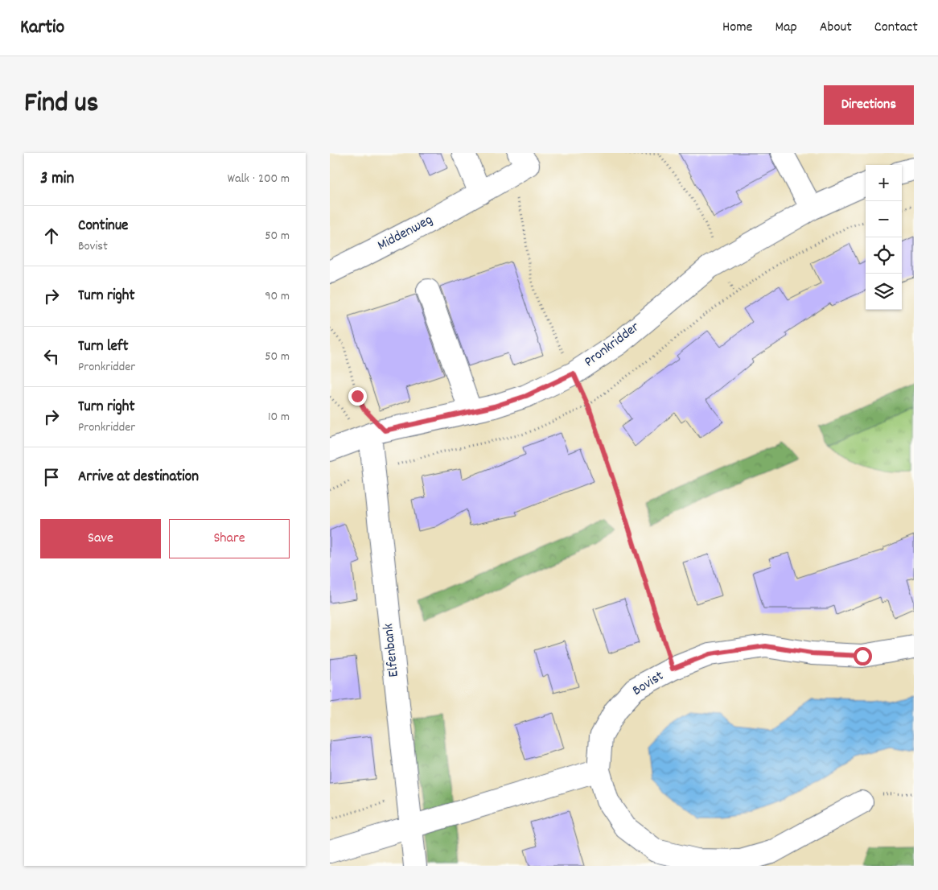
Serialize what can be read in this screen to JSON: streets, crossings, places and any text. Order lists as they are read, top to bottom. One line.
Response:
{"streets":{"street":["Middenweg","Pronkridder","Elfenbank","Bovist"]},"crossings":[["Pronkridder","Elfenbank"]],"page":{"header":"Kartio","nav":["Home","Map","About","Contact"],"title":"Find us","buttons":["Directions",["Save","Share"]],"heading":["3 min","Walk · 200 m"],"map_buttons":["+","−"],"list":[["Continue","Bovist","50 m"],["Turn right","90 m"],["Turn left","Pronkridder","50 m"],["Turn right","Pronkridder","10 m"],"Arrive at destination"]}}
